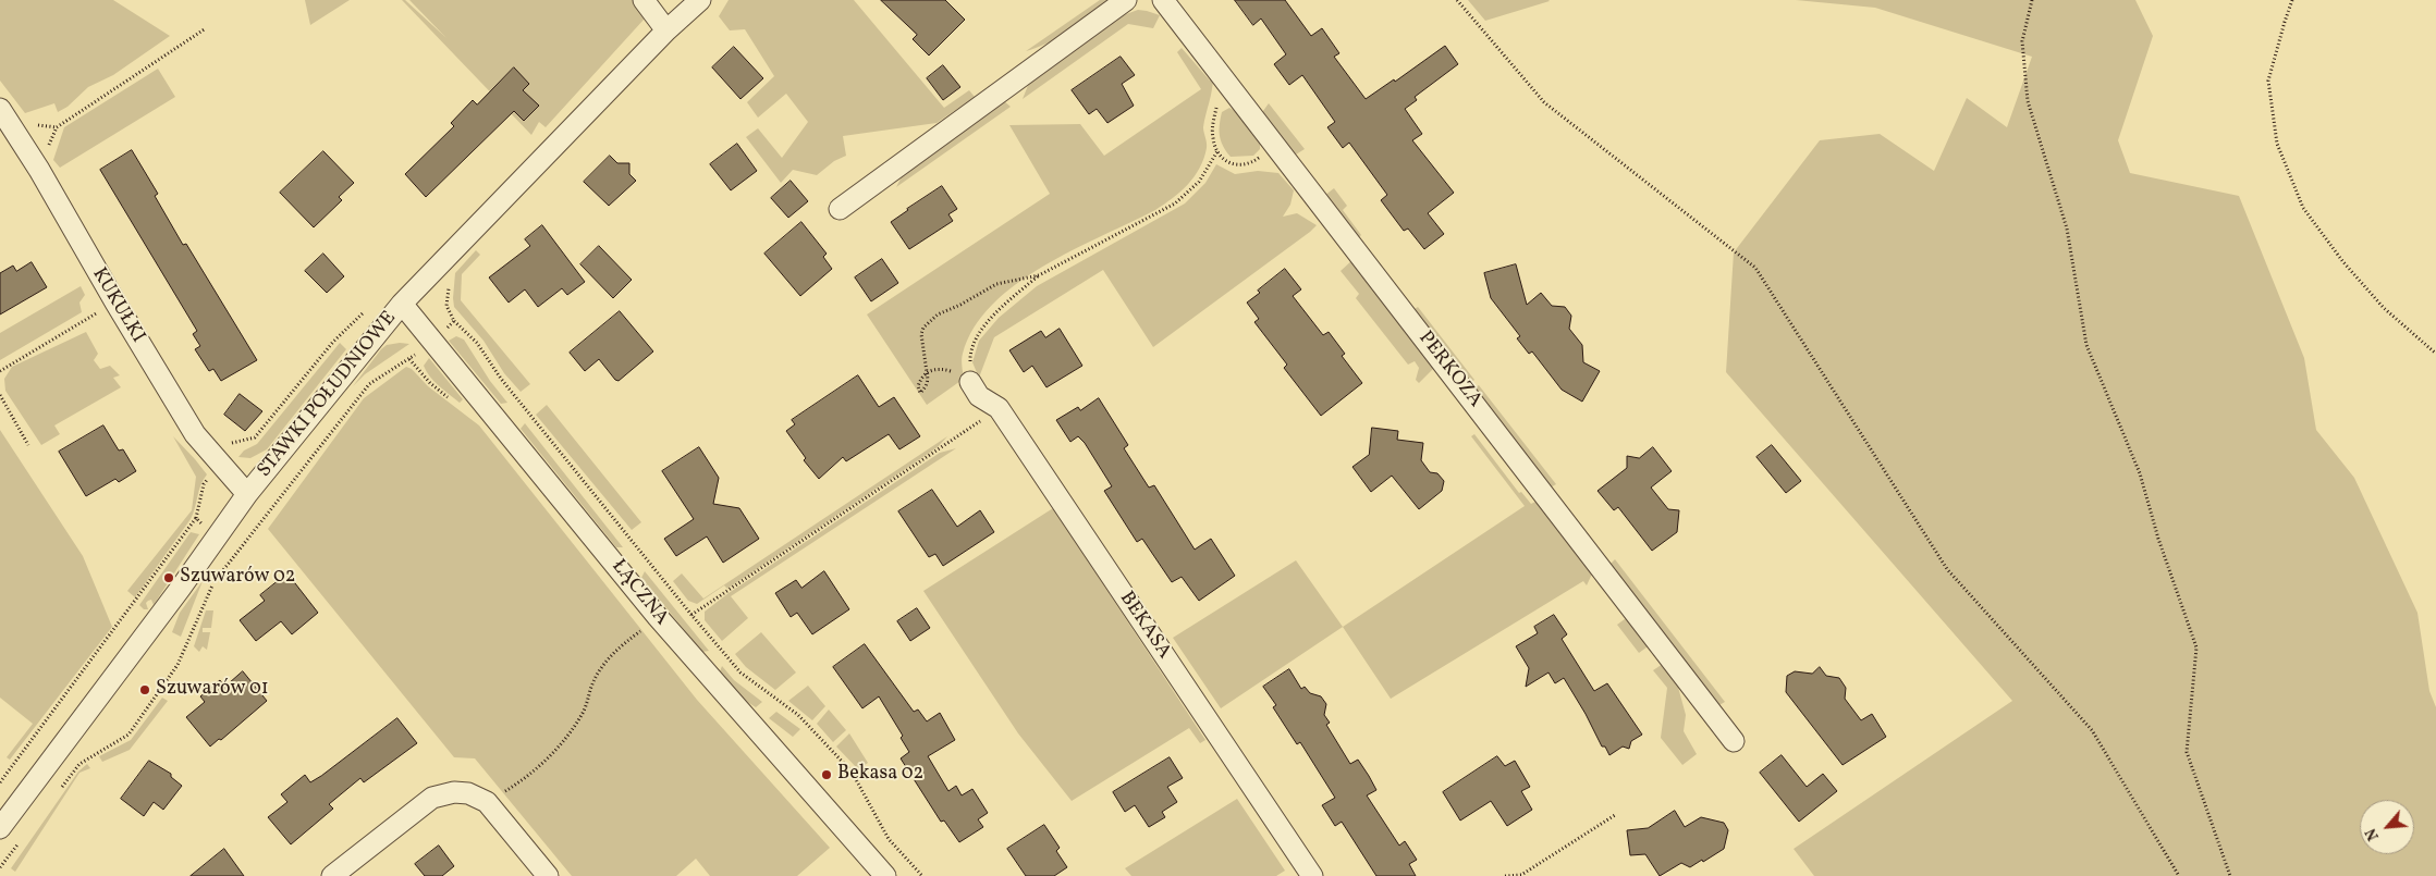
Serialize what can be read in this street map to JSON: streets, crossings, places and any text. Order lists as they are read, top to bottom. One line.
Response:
{"streets":{"street":["KUKUŁKI","PERKOZA","STAWKI POŁUDNIOWE","ŁĄCZNA","BEKASA"]},"crossings":[["KUKUŁKI","STAWKI POŁUDNIOWE"],["STAWKI POŁUDNIOWE","ŁĄCZNA"]],"places":["Szuwarów 02","Szuwarów 01","Bekasa 02"],"north":"bottom left"}
